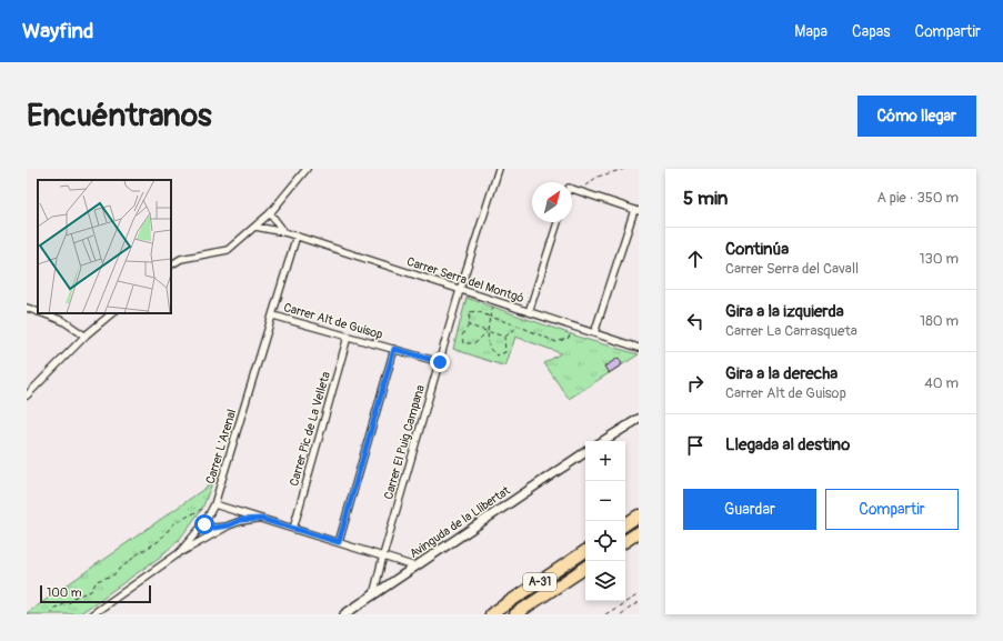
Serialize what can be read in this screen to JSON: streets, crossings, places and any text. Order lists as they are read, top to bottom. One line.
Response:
{"streets":{"highway":["A-31"],"street":["Carrer Serra del Montgó","Carrer Alt de Guisop","Carrer Pic de La Velleta","Carrer El Puig Campana","Carrer L'Arenal","Avinguda de la Llibertat"]},"crossings":[["Carrer Serra del Montgó","Carrer El Puig Campana"],["Carrer Serra del Montgó","Carrer L'Arenal"],["Carrer Alt de Guisop","Carrer Pic de La Velleta"],["Carrer Alt de Guisop","Carrer El Puig Campana"],["Carrer Alt de Guisop","Carrer L'Arenal"],["Carrer El Puig Campana","Avinguda de la Llibertat"]],"scale_bar":"100 m","north":"top right","page":{"header":"Wayfind","nav":["Mapa","Capas","Compartir"],"buttons":["Cómo llegar",["Guardar","Compartir"]],"title":"Encuéntranos","heading":["5 min","A pie · 350 m"],"list":[["Continúa","Carrer Serra del Cavall","130 m"],["Gira a la izquierda","Carrer La Carrasqueta","180 m"],["Gira a la derecha","Carrer Alt de Guisop","40 m"],"Llegada al destino"],"map_buttons":["+","−"],"scale":"100 m"}}
